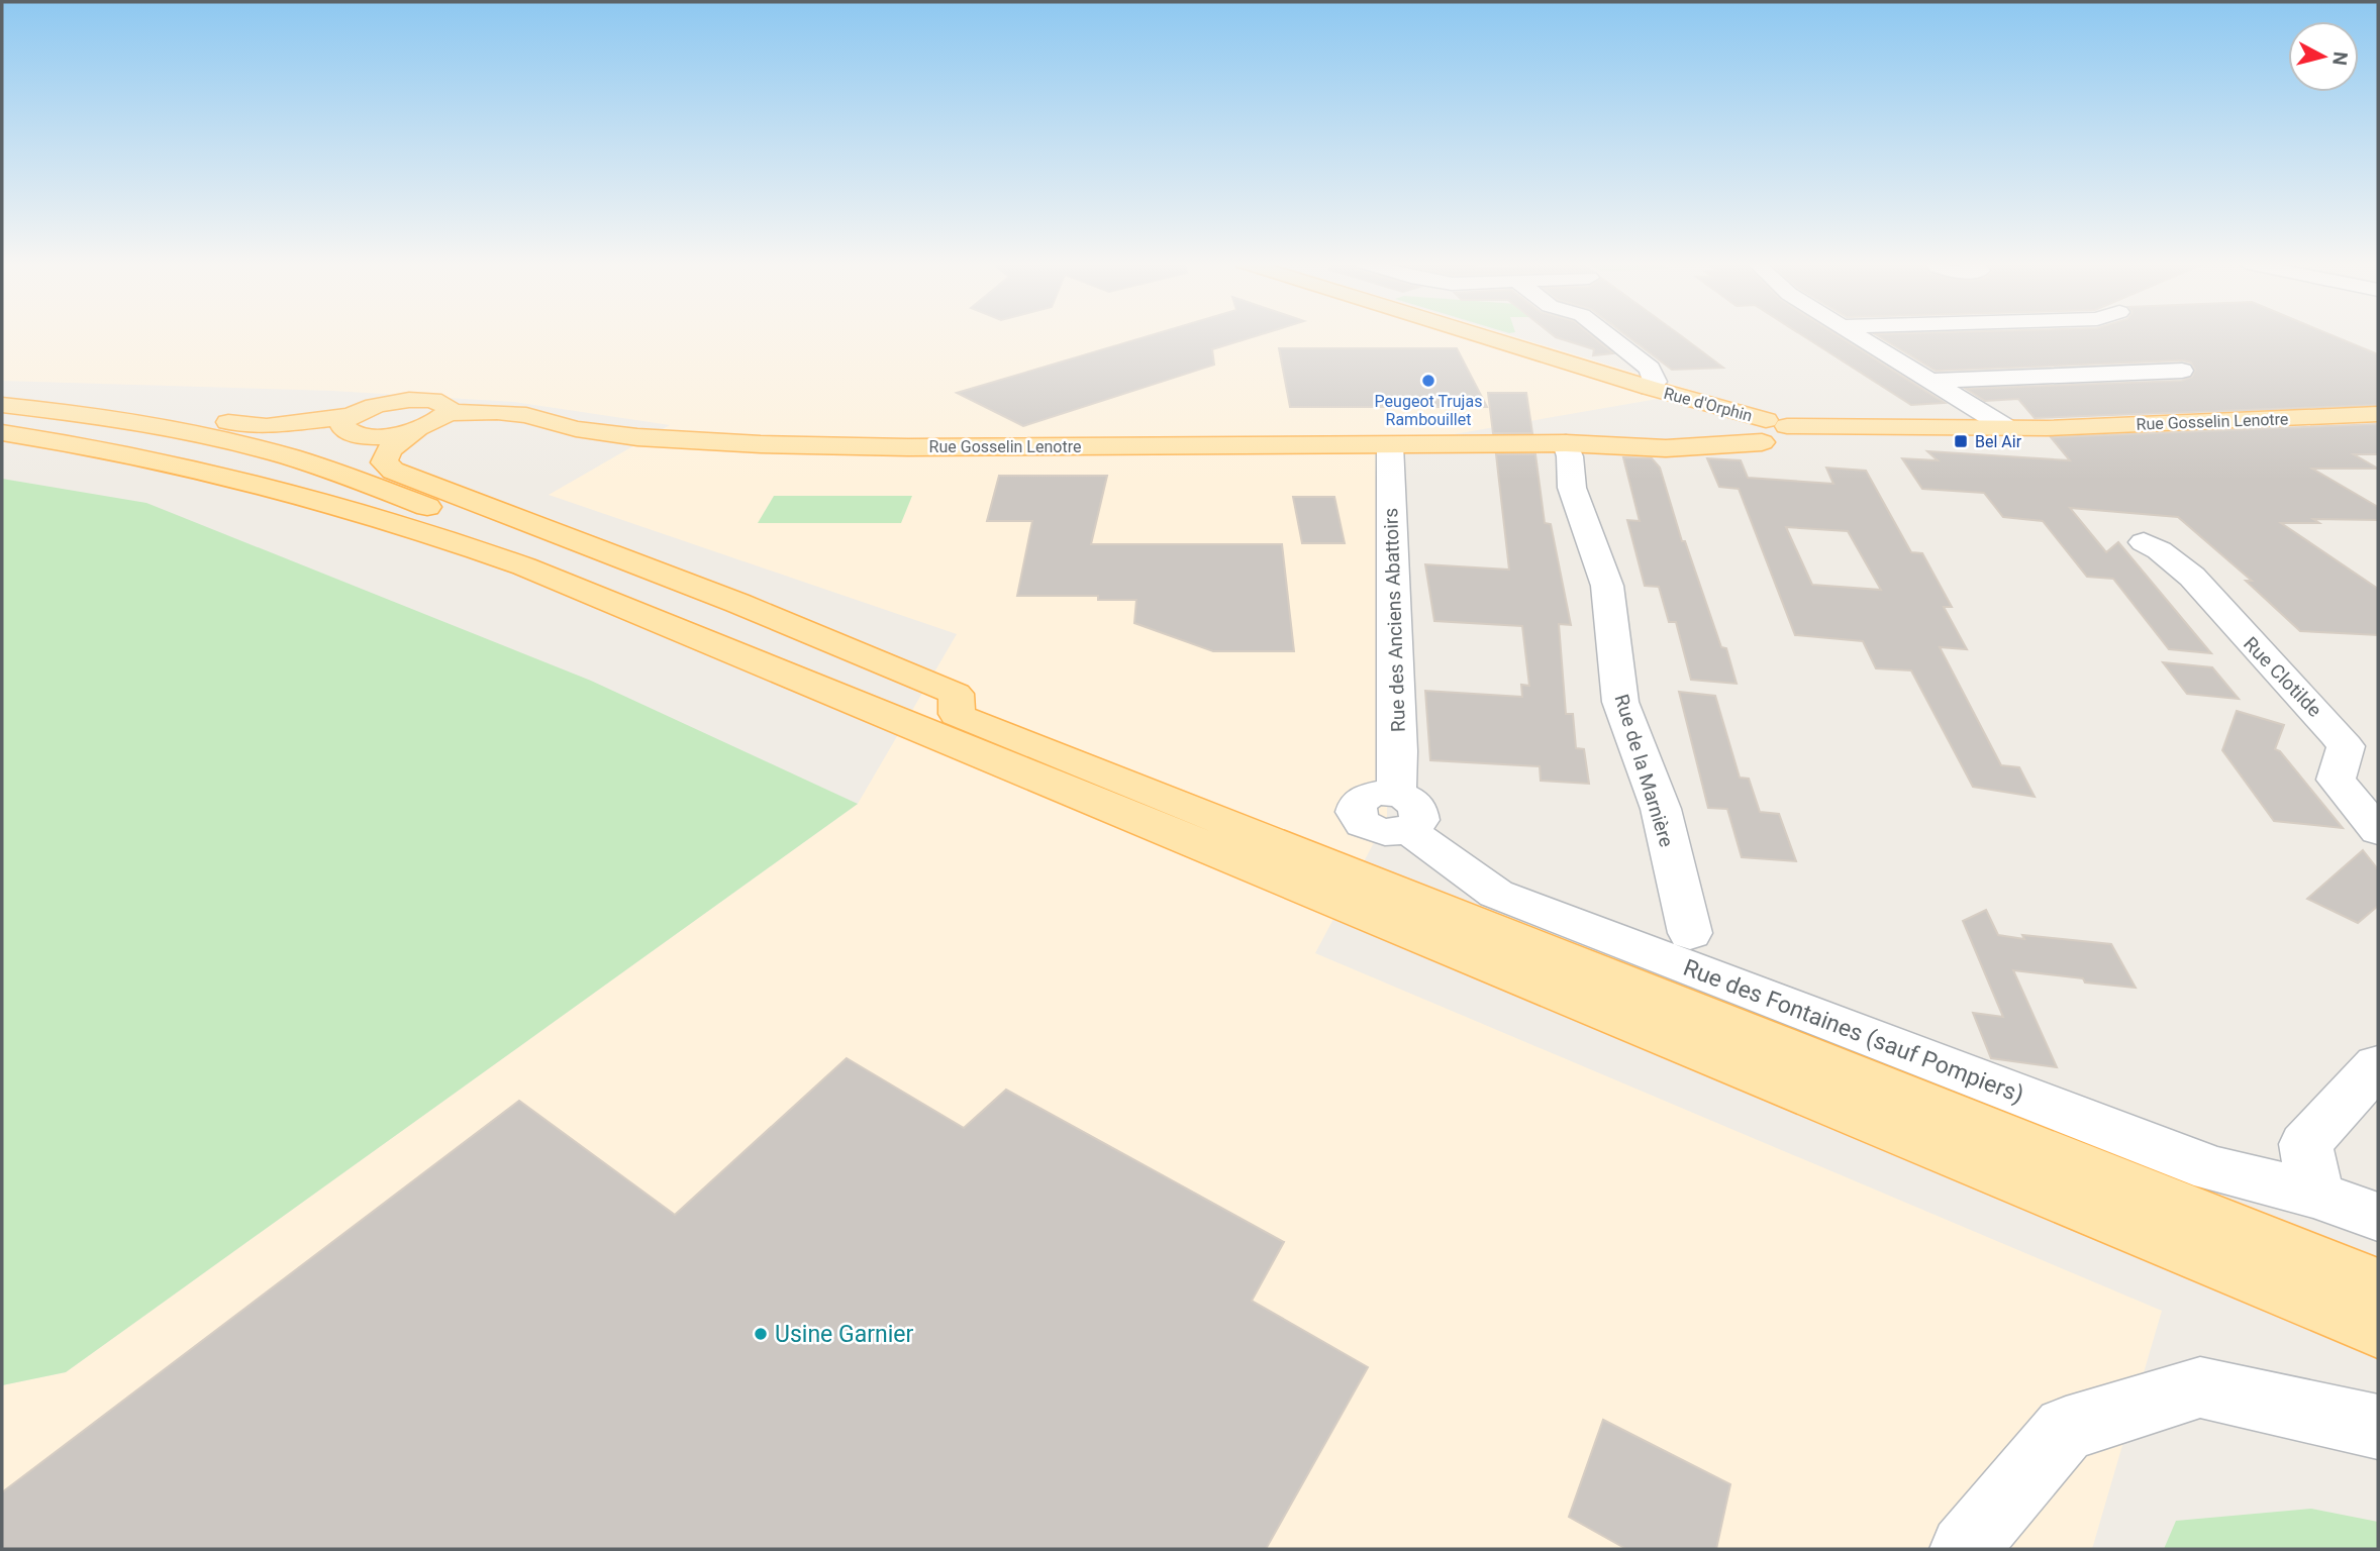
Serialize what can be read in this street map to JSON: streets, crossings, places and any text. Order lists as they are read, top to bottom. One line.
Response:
{"streets":{"main road":["Rue d'Orphin","Rue Gosselin Lenotre"],"street":["Rue des Anciens Abattoirs","Rue Clotilde","Rue de la Marnière","Rue des Fontaines (sauf Pompiers)"]},"crossings":[["Rue d'Orphin","Rue Gosselin Lenotre"],["Rue Gosselin Lenotre","Rue des Anciens Abattoirs"],["Rue Gosselin Lenotre","Rue de la Marnière"],["Rue des Anciens Abattoirs","Rue des Fontaines (sauf Pompiers)"]],"places":{"other":["Peugeot Trujas Rambouillet","Usine Garnier"],"transit":["Bel Air"]},"north":"right"}
